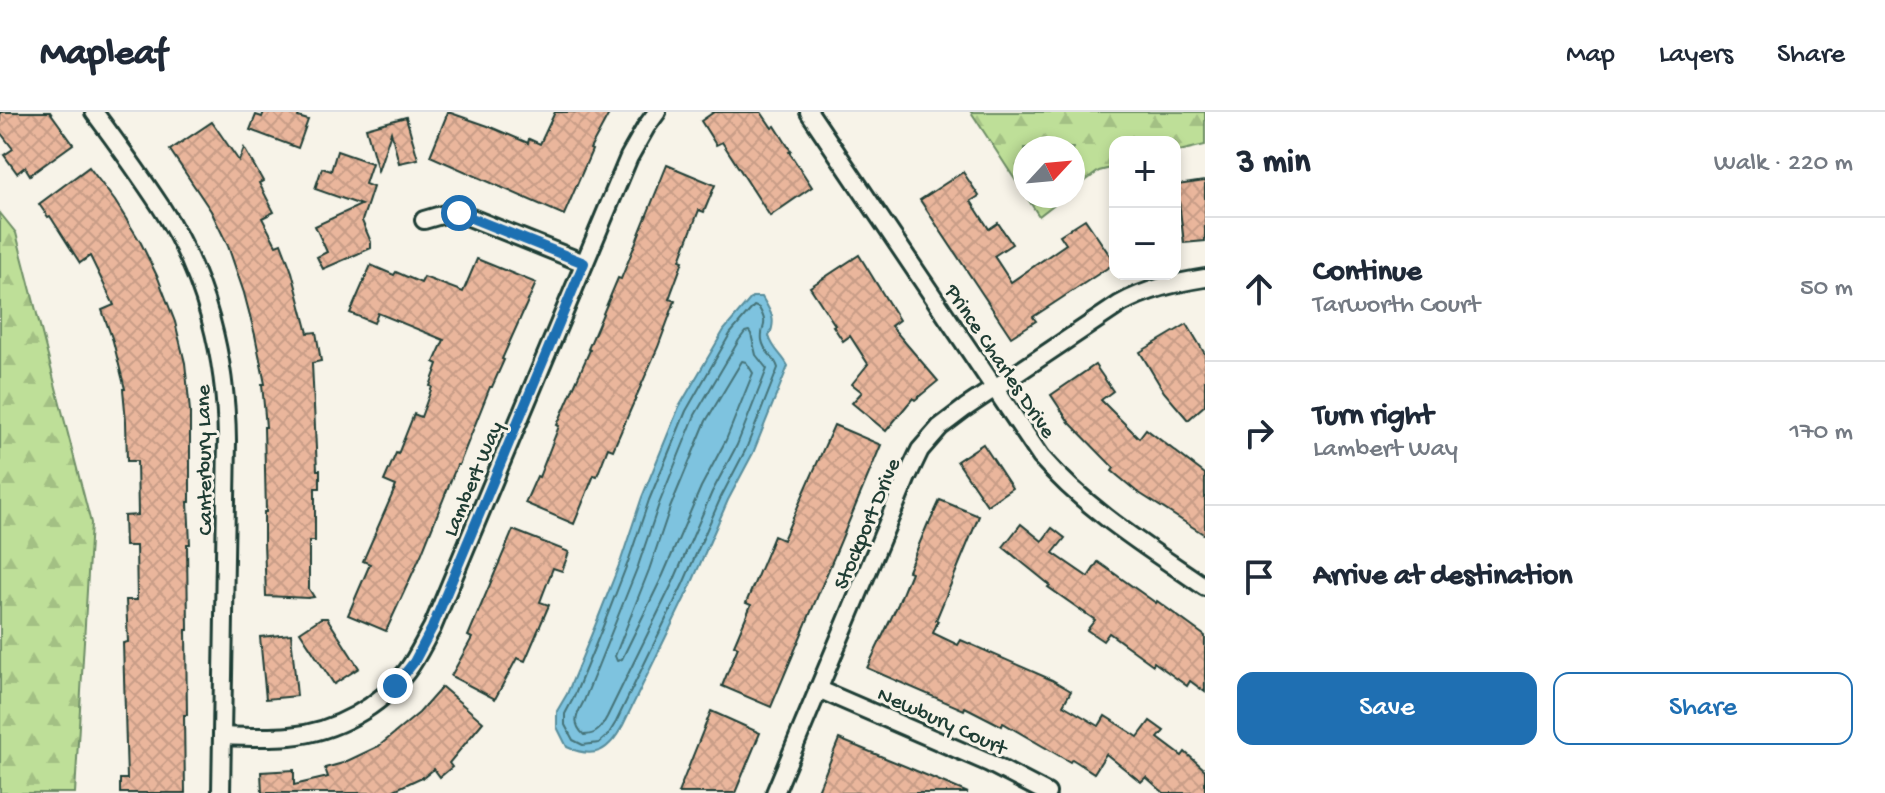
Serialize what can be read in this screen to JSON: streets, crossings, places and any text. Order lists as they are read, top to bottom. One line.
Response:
{"streets":{"street":["Prince Charles Drive","Canterbury Lane","Lambert Way","Stockport Drive","Newbury Court"]},"crossings":[["Prince Charles Drive","Stockport Drive"],["Canterbury Lane","Lambert Way"],["Stockport Drive","Newbury Court"]],"north":"top right","page":{"header":"Mapleaf","nav":["Map","Layers","Share"],"heading":["3 min","Walk · 220 m"],"map_buttons":["+","−"],"list":[["Continue","Tarworth Court","50 m"],["Turn right","Lambert Way","170 m"],"Arrive at destination"],"buttons":["Save","Share"]}}
